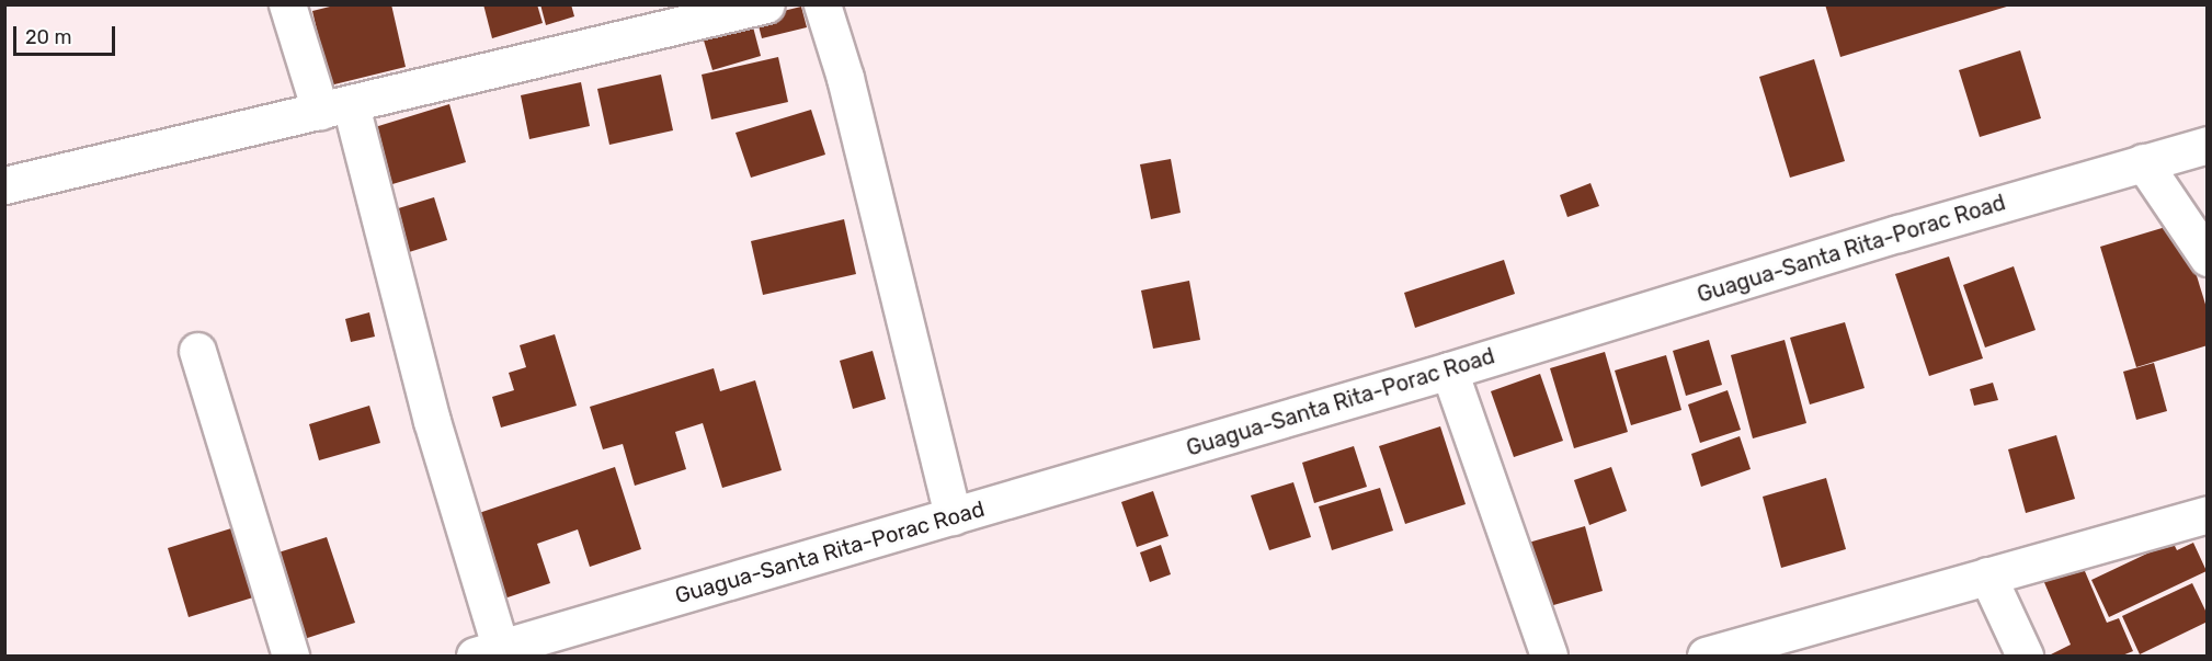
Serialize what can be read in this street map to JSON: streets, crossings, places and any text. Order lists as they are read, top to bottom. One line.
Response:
{"streets":{"street":["Guagua-Santa Rita-Porac Road"]},"scale_bar":"20 m"}
